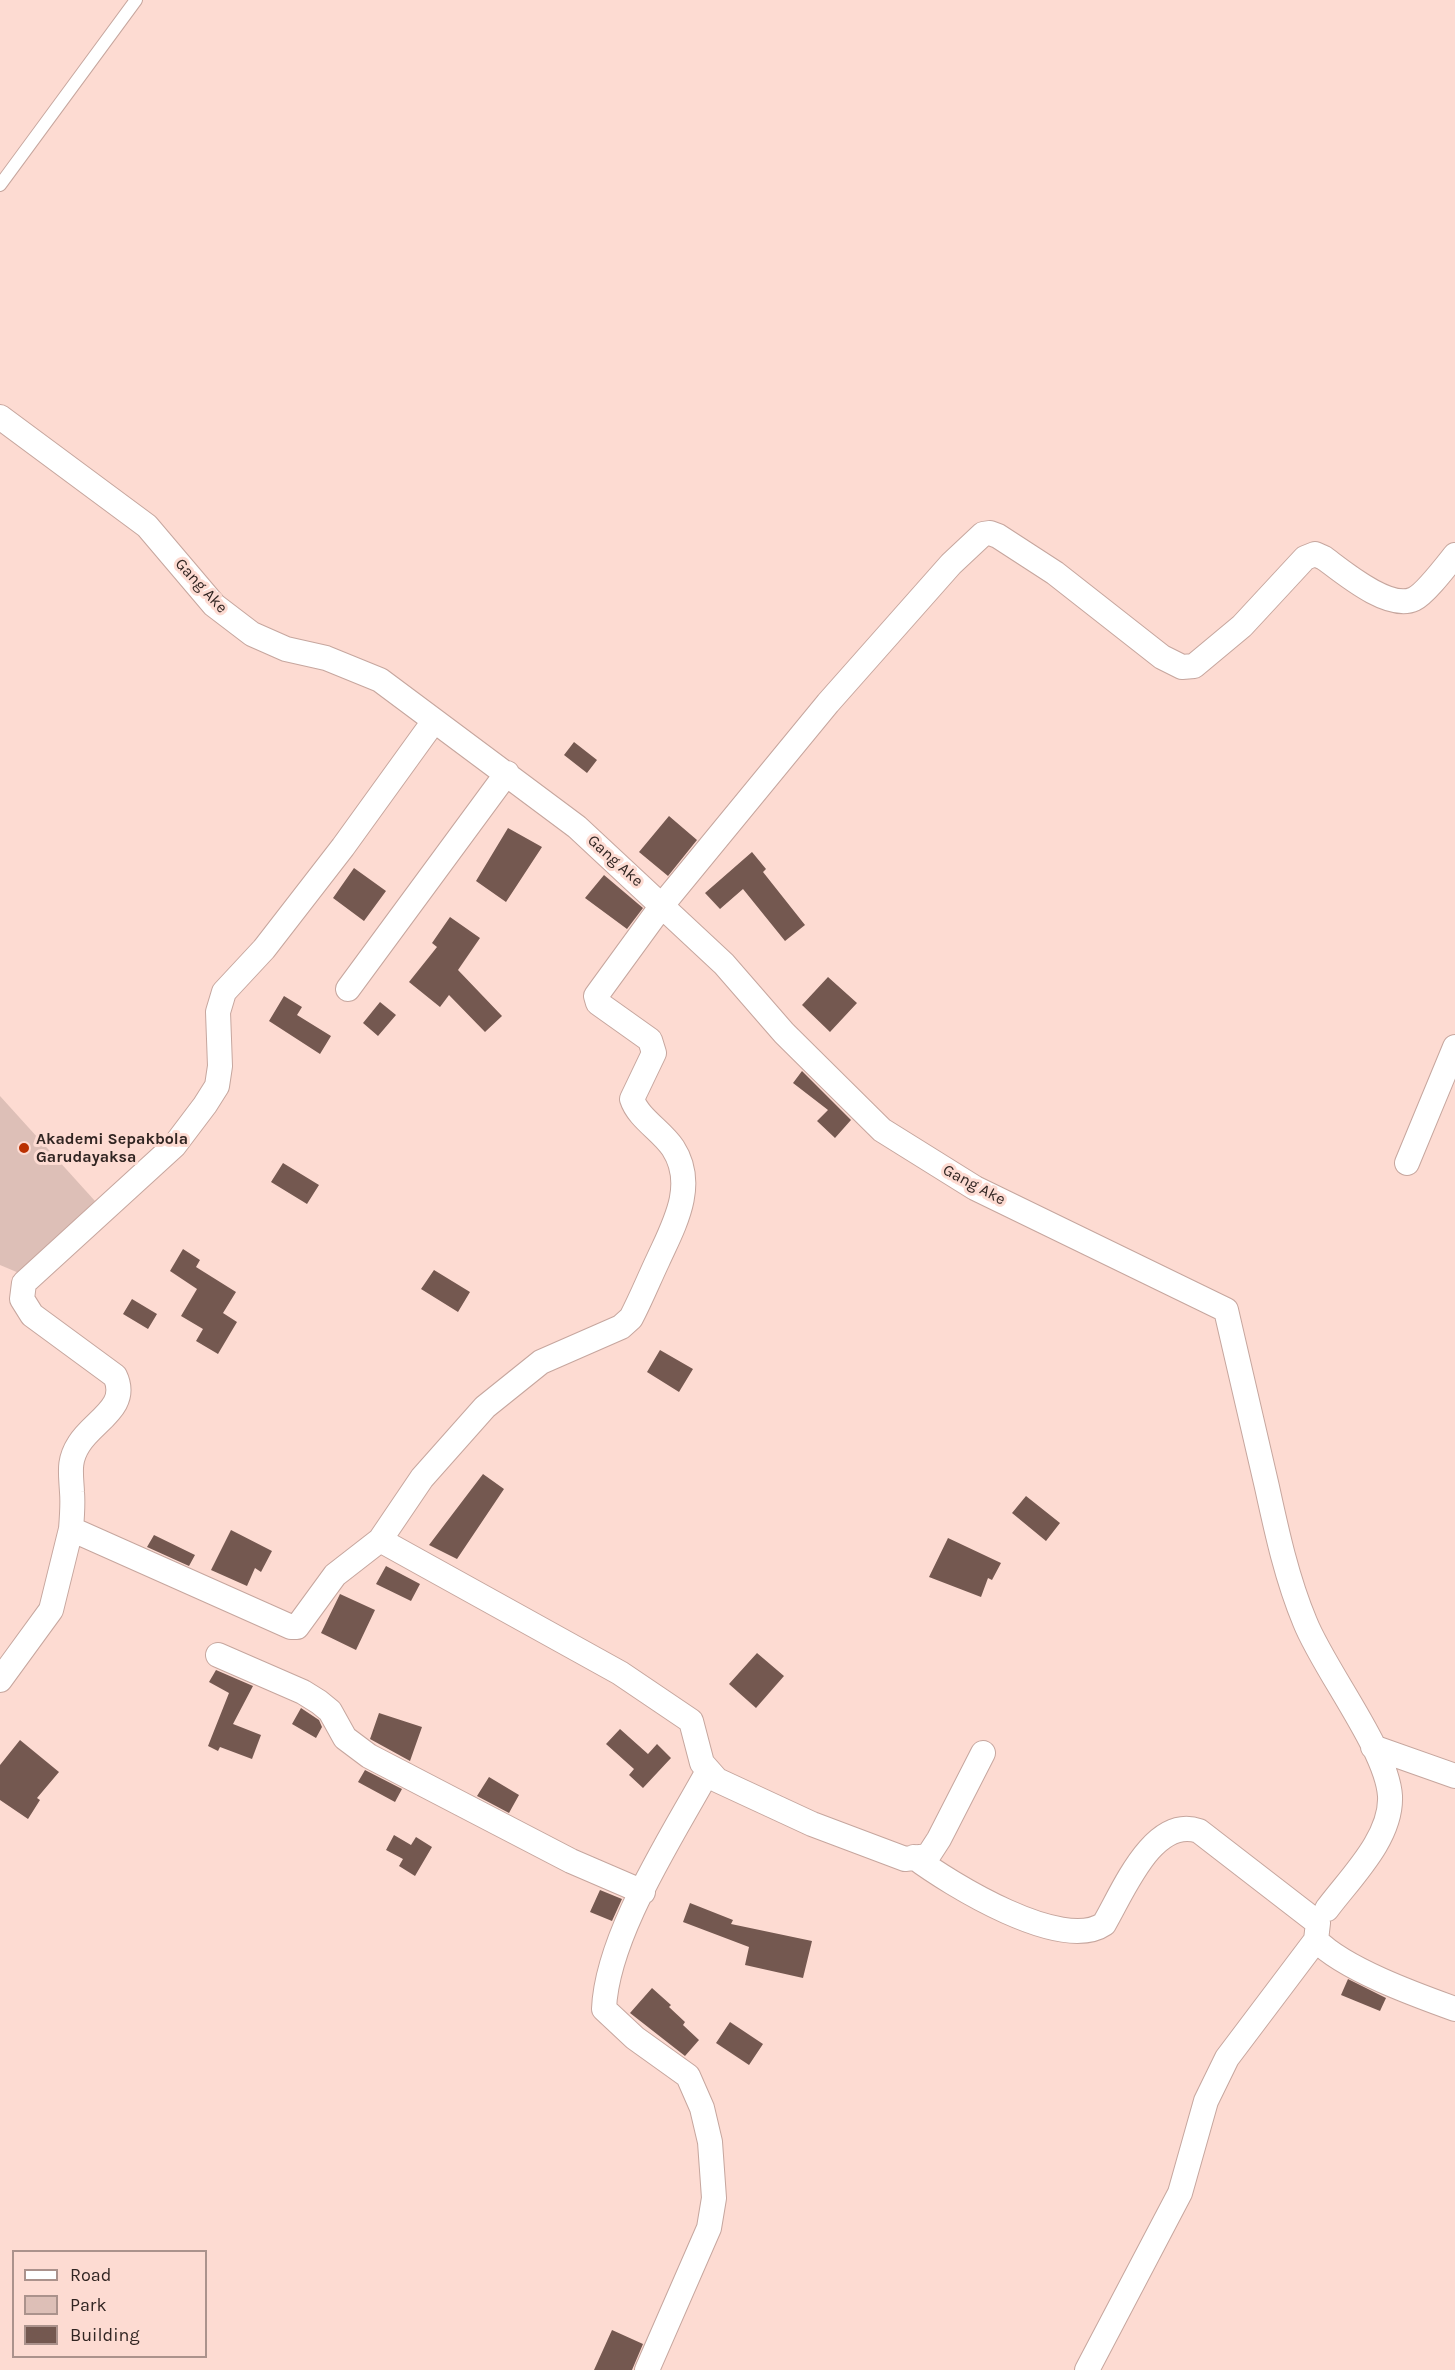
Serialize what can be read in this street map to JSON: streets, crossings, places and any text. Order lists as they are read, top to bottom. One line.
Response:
{"streets":{"street":["Gang Ake"]},"places":["Akademi Sepakbola Garudayaksa"],"legend":["Road","Park","Building"]}
